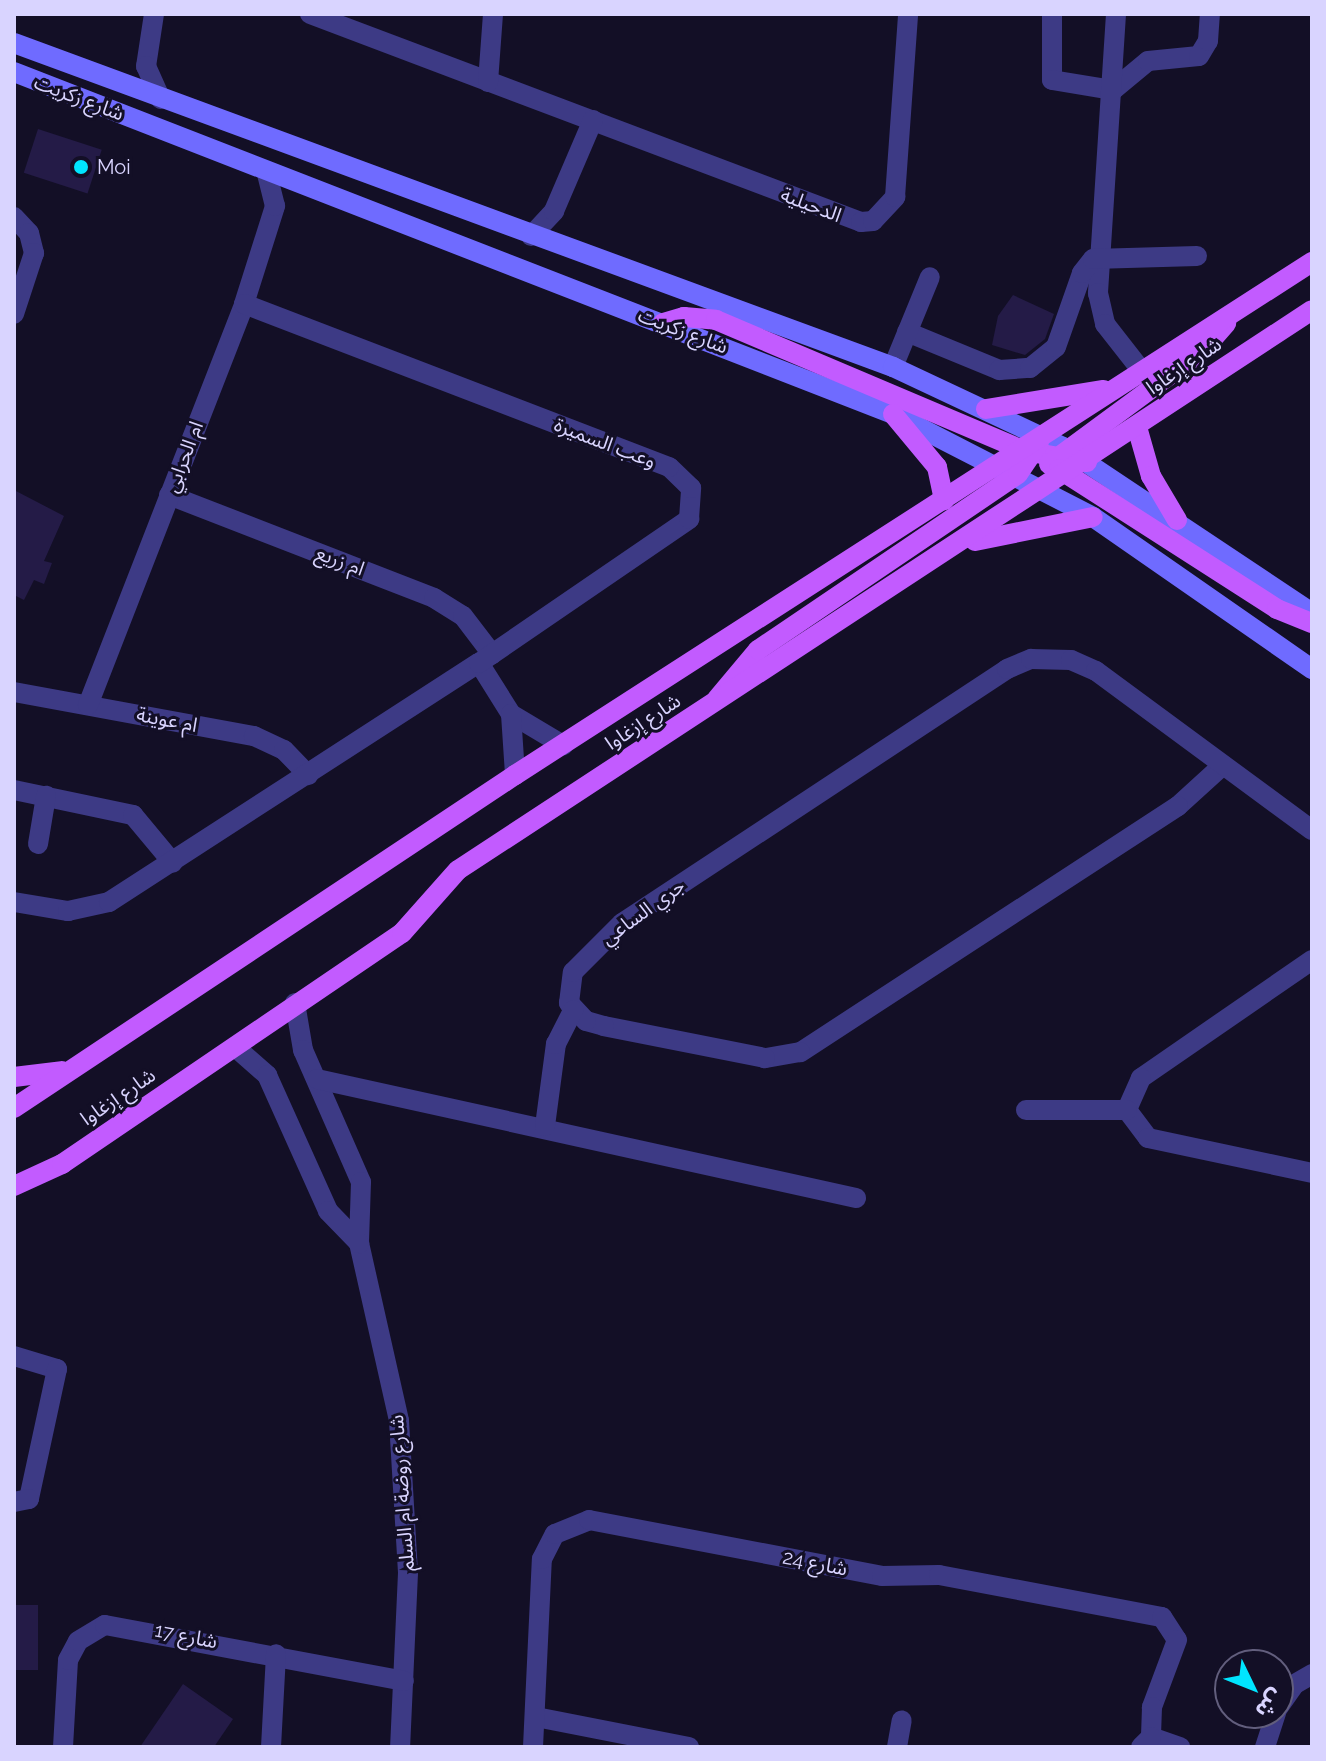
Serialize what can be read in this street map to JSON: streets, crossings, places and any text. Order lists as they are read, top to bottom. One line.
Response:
{"streets":{"main road":["شارع زكريت","شارع إزغاوا"],"street":["الدحيلية","وعب السميرة","ام الحرابي","ام زريع","ام عوينة","جري الساعي","شارع روضة ام السلم","شارع 24","شارع 17"]},"crossings":[["شارع زكريت","شارع إزغاوا"],["شارع إزغاوا","شارع روضة ام السلم"],["وعب السميرة","ام الحرابي"],["وعب السميرة","ام زريع"],["وعب السميرة","ام عوينة"],["ام الحرابي","ام زريع"],["ام الحرابي","ام عوينة"],["شارع روضة ام السلم","شارع 17"]],"places":["Moi"],"north":"bottom right"}
